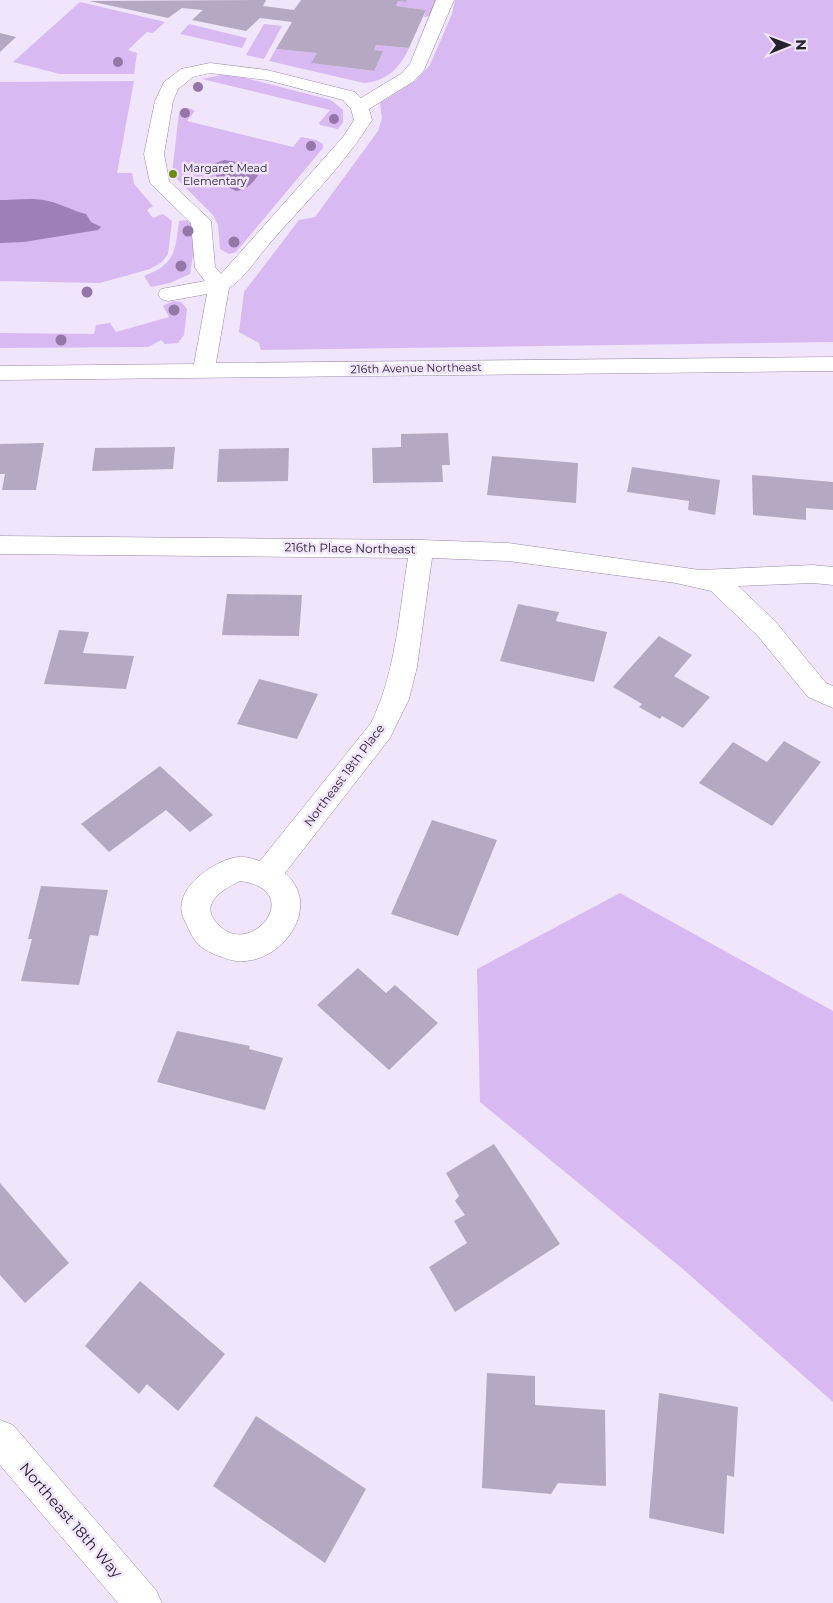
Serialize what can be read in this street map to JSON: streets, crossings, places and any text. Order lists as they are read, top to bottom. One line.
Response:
{"streets":{"street":["216th Avenue Northeast","216th Place Northeast","Northeast 18th Place","Northeast 18th Way"]},"crossings":[["216th Place Northeast","Northeast 18th Place"]],"places":["Margaret Mead Elementary"],"north":"right"}
